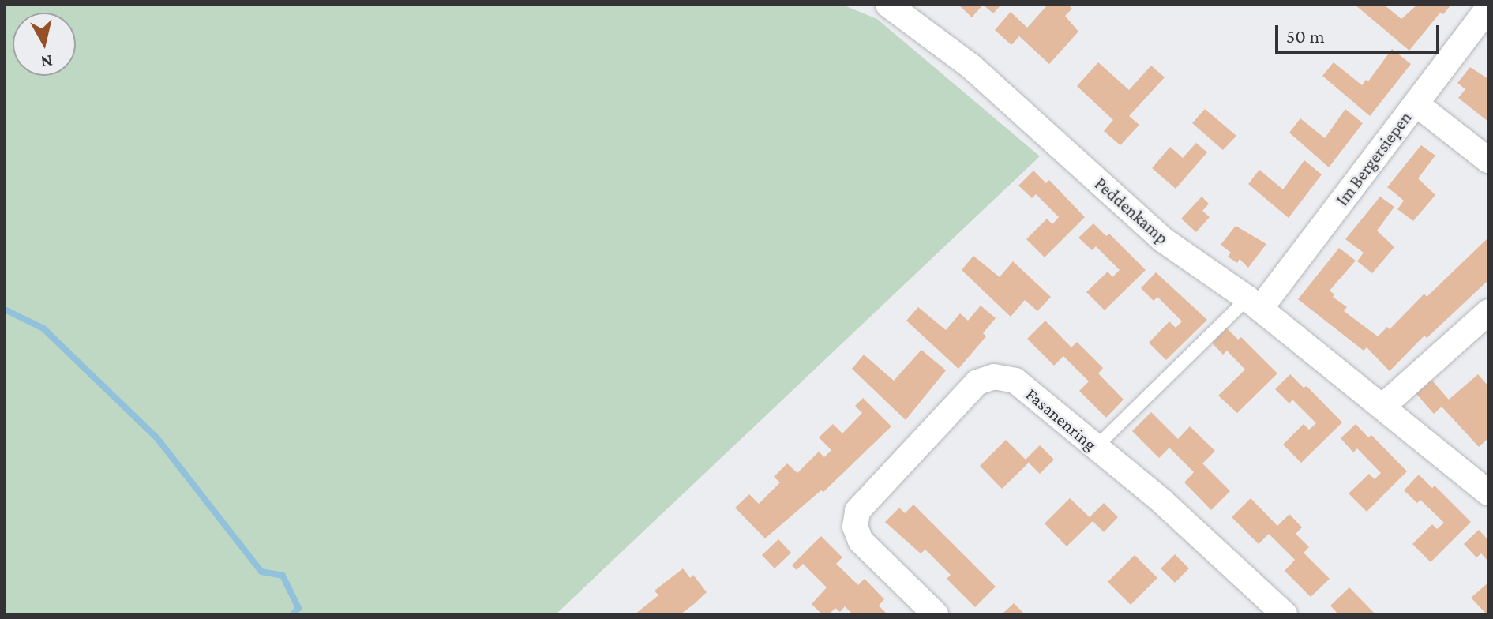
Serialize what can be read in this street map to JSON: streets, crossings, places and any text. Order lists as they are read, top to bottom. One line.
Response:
{"streets":{"street":["Im Bergersiepen","Peddenkamp","Fasanenring"]},"crossings":[["Im Bergersiepen","Peddenkamp"]],"scale_bar":"50 m","north":"bottom"}
